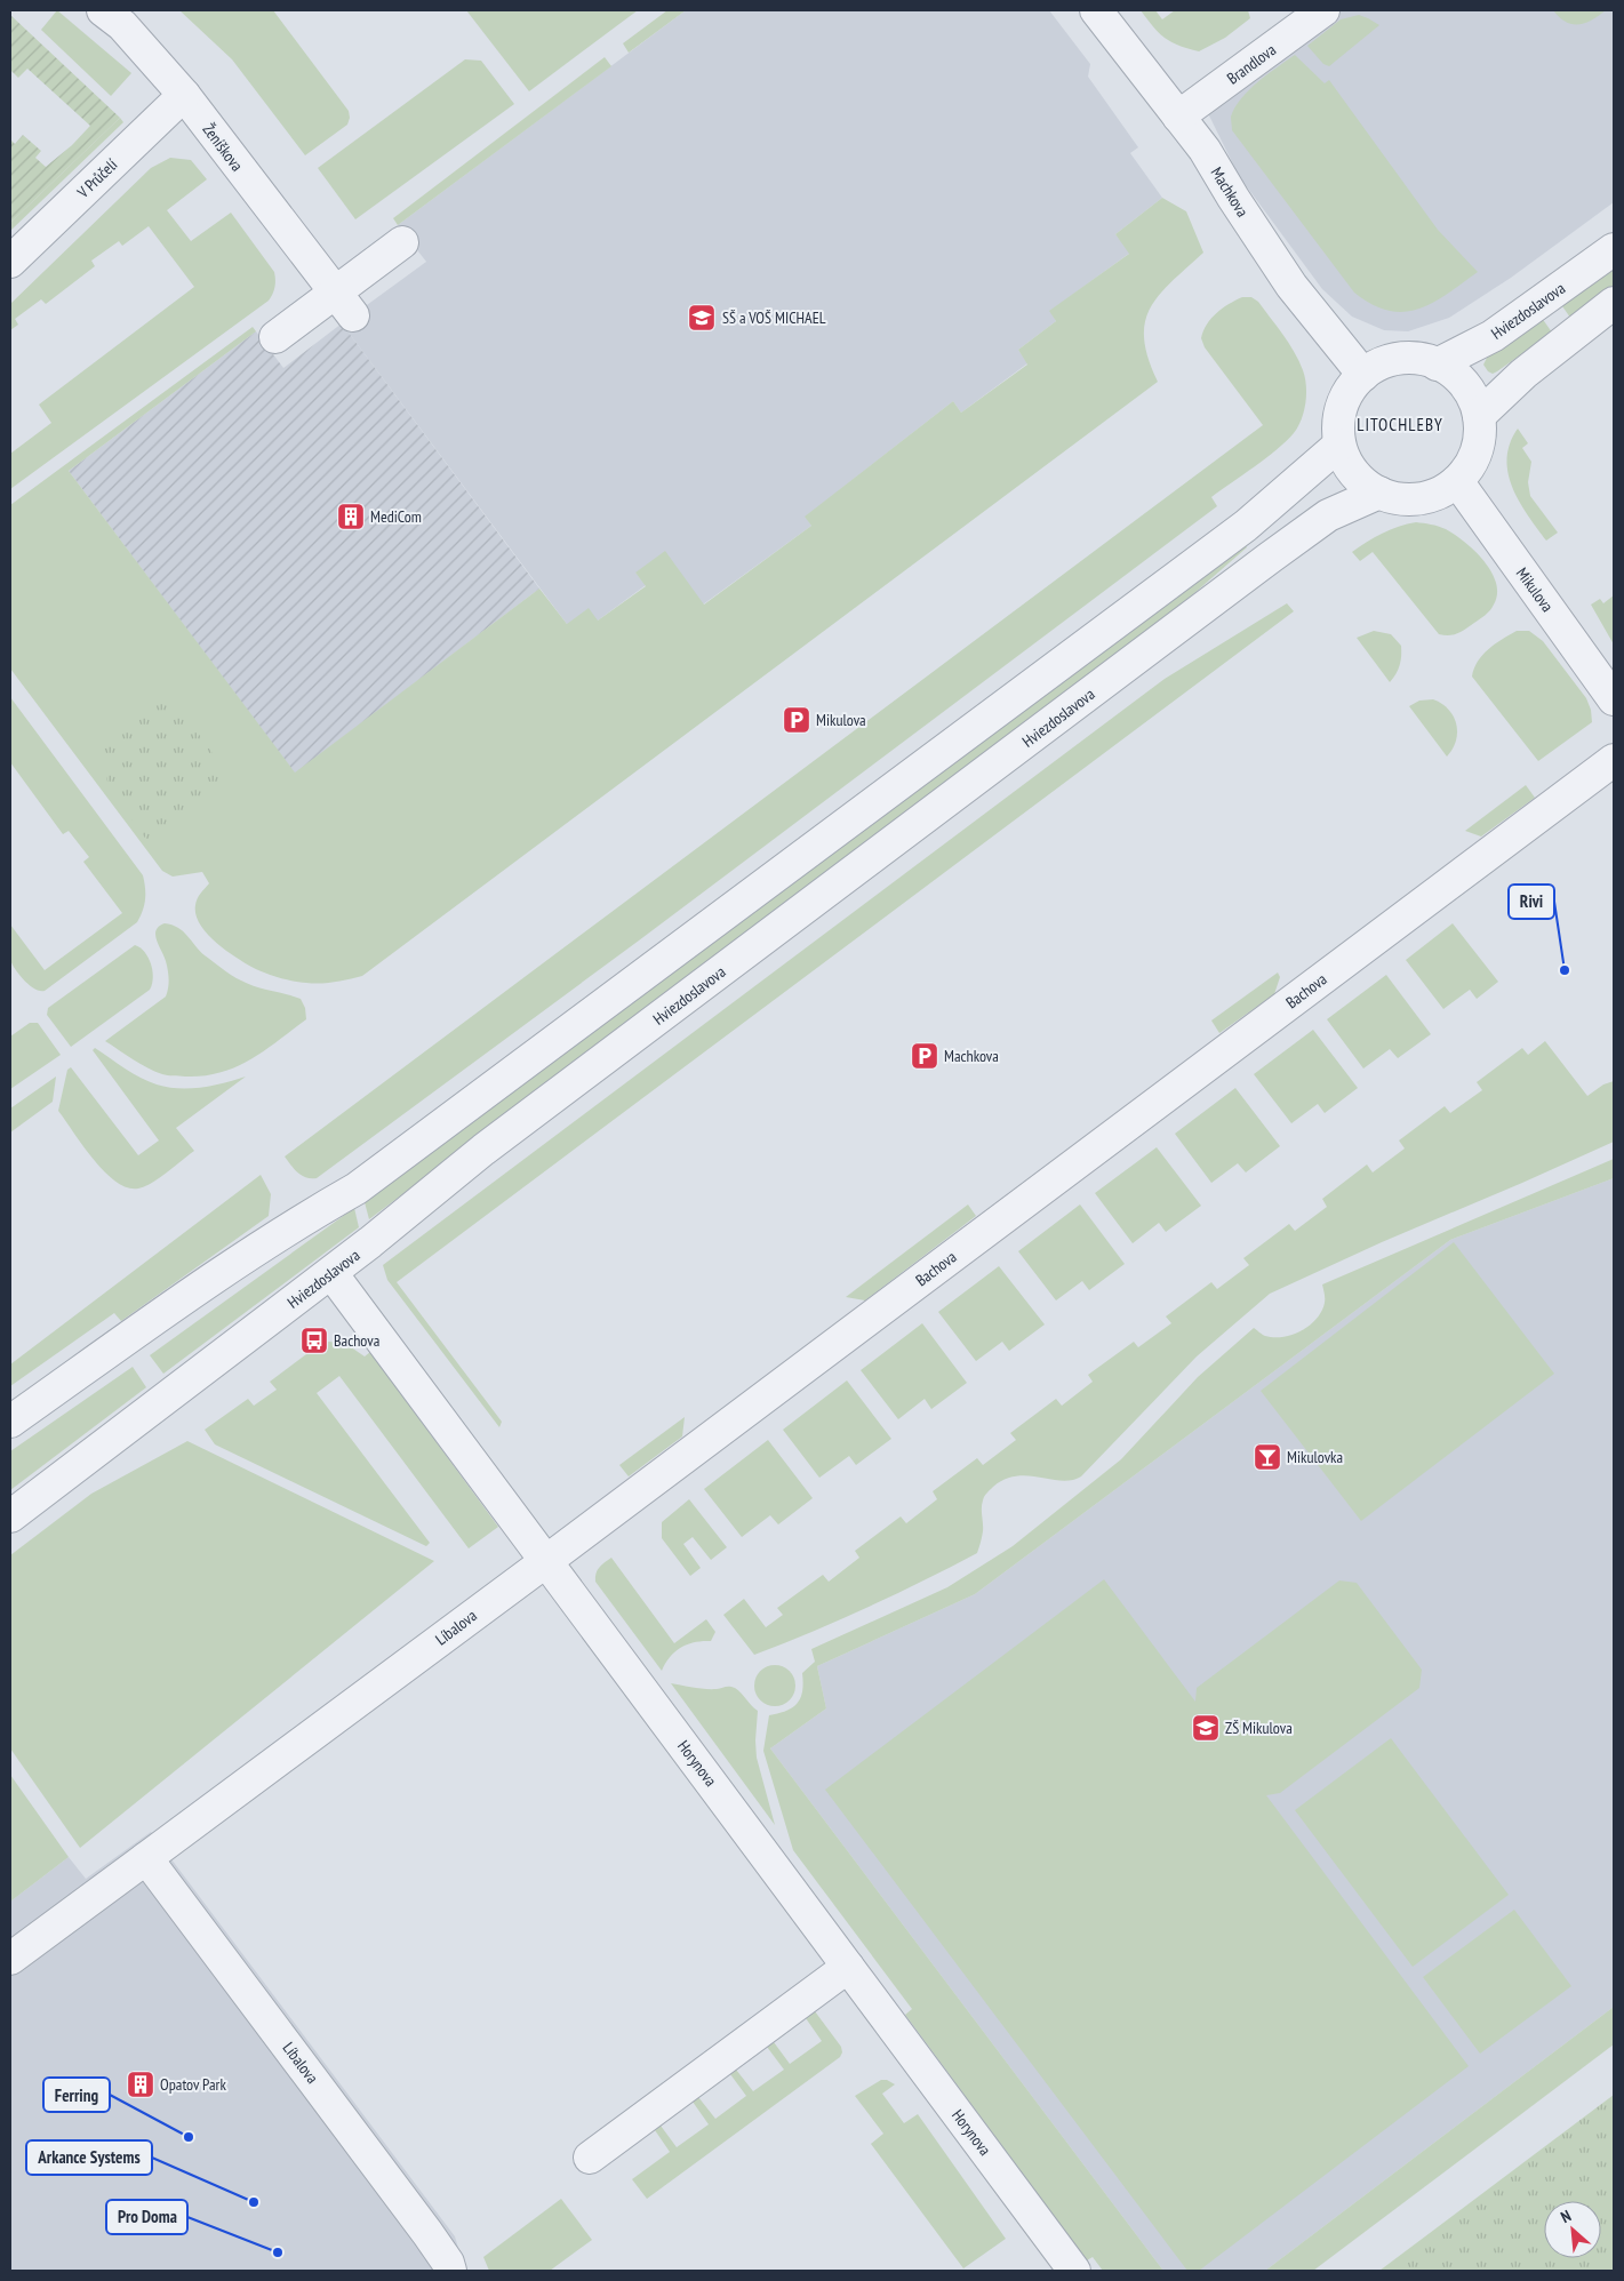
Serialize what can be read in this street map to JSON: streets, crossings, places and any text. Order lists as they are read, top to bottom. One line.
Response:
{"streets":{"street":["Brandlova","Ženíškova","V Průčelí","Machkova","Hviezdoslavova","Mikulova","Bachova","Líbalova","Horynova"]},"crossings":[["Brandlova","Machkova"],["Ženíškova","V Průčelí"],["Machkova","Hviezdoslavova"],["Machkova","Mikulova"],["Hviezdoslavova","Mikulova"],["Bachova","Líbalova"],["Bachova","Horynova"],["Líbalova","Horynova"]],"districts":["LITOCHLEBY"],"places":{"school or university":["SŠ a VOŠ MICHAEL","ZŠ Mikulova"],"building":["MediCom","Opatov Park"],"parking":["Mikulova","Machkova"],"other":["Rivi","Ferring","Arkance Systems","Pro Doma"],"bus stop":["Bachova"],"bar":["Mikulovka"]},"north":"top left"}
